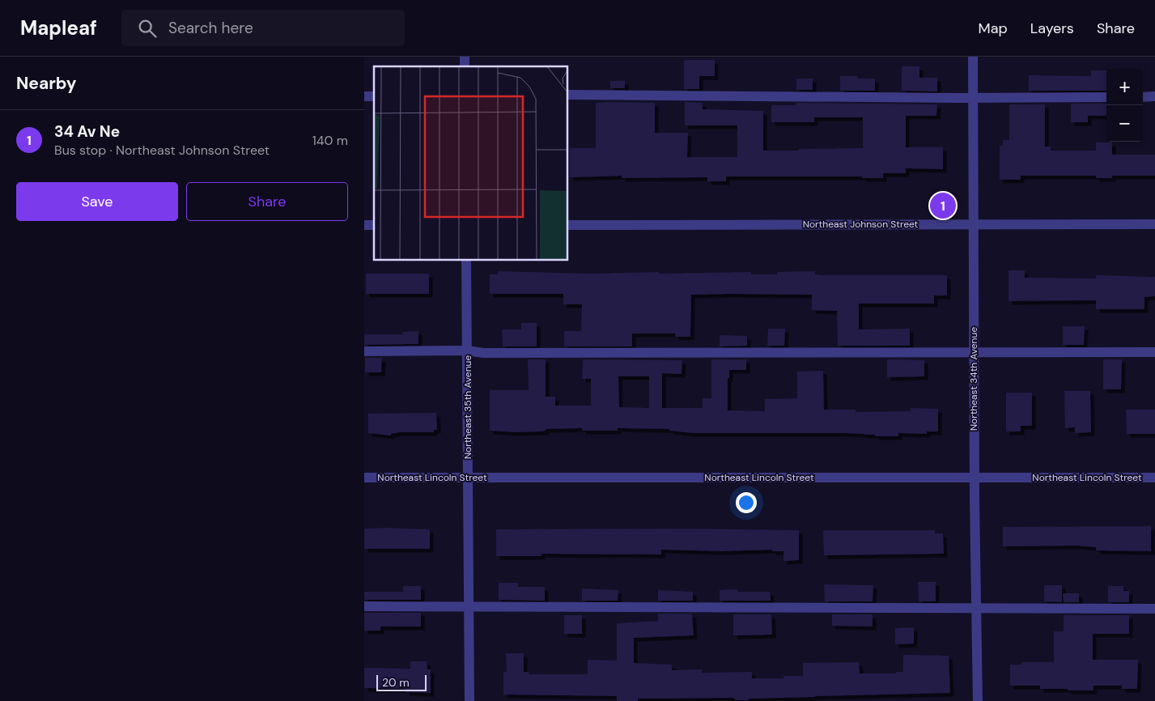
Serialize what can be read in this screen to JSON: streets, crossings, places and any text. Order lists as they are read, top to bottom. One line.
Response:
{"streets":{"street":["Northeast Johnson Street","Northeast 34th Avenue","Northeast 35th Avenue","Northeast Lincoln Street"]},"crossings":[["Northeast Johnson Street","Northeast 34th Avenue"],["Northeast 34th Avenue","Northeast Lincoln Street"],["Northeast 35th Avenue","Northeast Lincoln Street"]],"scale_bar":"20 m","page":{"header":"Mapleaf","search":"Search here","nav":["Map","Layers","Share"],"heading":"Nearby","map_buttons":["+","−"],"list":[{"mark":"1","name":"34 Av Ne","note":"Bus stop · Northeast Johnson Street","value":"140 m"}],"buttons":["Save","Share"],"pins":"1","scale":"20 m"}}
